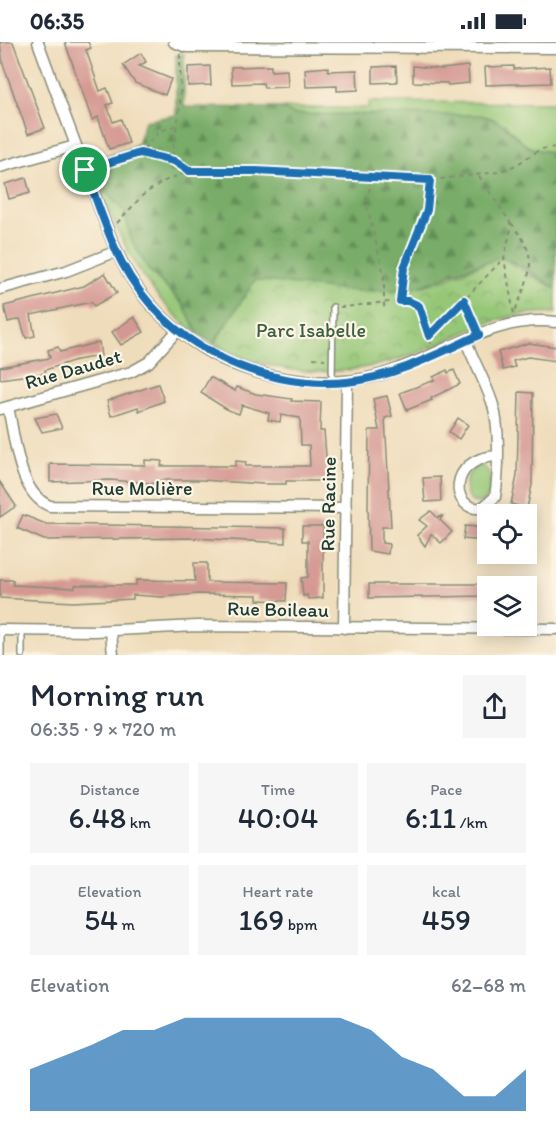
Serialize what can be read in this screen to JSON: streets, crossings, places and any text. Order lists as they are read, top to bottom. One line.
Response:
{"streets":{"street":["Rue Daudet","Rue Molière","Rue Racine","Rue Boileau"]},"crossings":[["Rue Daudet","Rue Molière"],["Rue Molière","Rue Racine"],["Rue Racine","Rue Boileau"]],"parks":["Parc Isabelle"],"page":{"status":"06:35","heading":["Morning run","06:35 · 9 × 720 m"],"stats":[["Distance","6.48 km"],["Time","40:04"],["Pace","6:11 /km"],["Elevation","54 m"],["Heart rate","169 bpm"],["kcal","459"]],"chart":["Elevation","62–68 m"]}}
